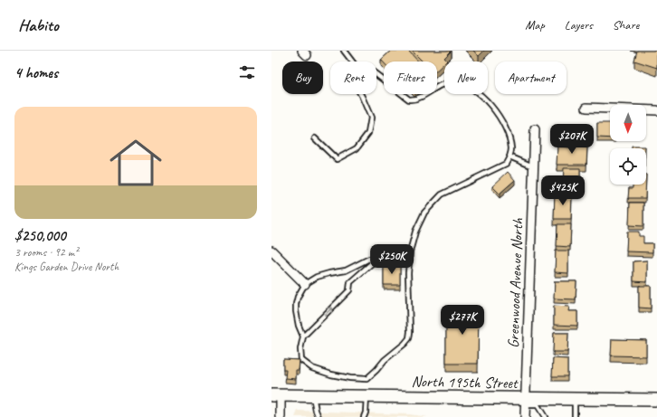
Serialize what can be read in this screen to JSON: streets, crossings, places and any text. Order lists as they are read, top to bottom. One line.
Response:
{"streets":{"street":["Greenwood Avenue North","North 195th Street"]},"crossings":[["Greenwood Avenue North","North 195th Street"]],"north":"bottom","page":{"header":"Habito","nav":["Map","Layers","Share"],"heading":"4 homes","chip":["Buy","Rent","Filters","New","Apartment"],"list":[{"name":"$250,000","note":"3 rooms · 92 m² · Kings Garden Drive North"}],"price":["$207K","$425K","$250K","$277K"]}}
